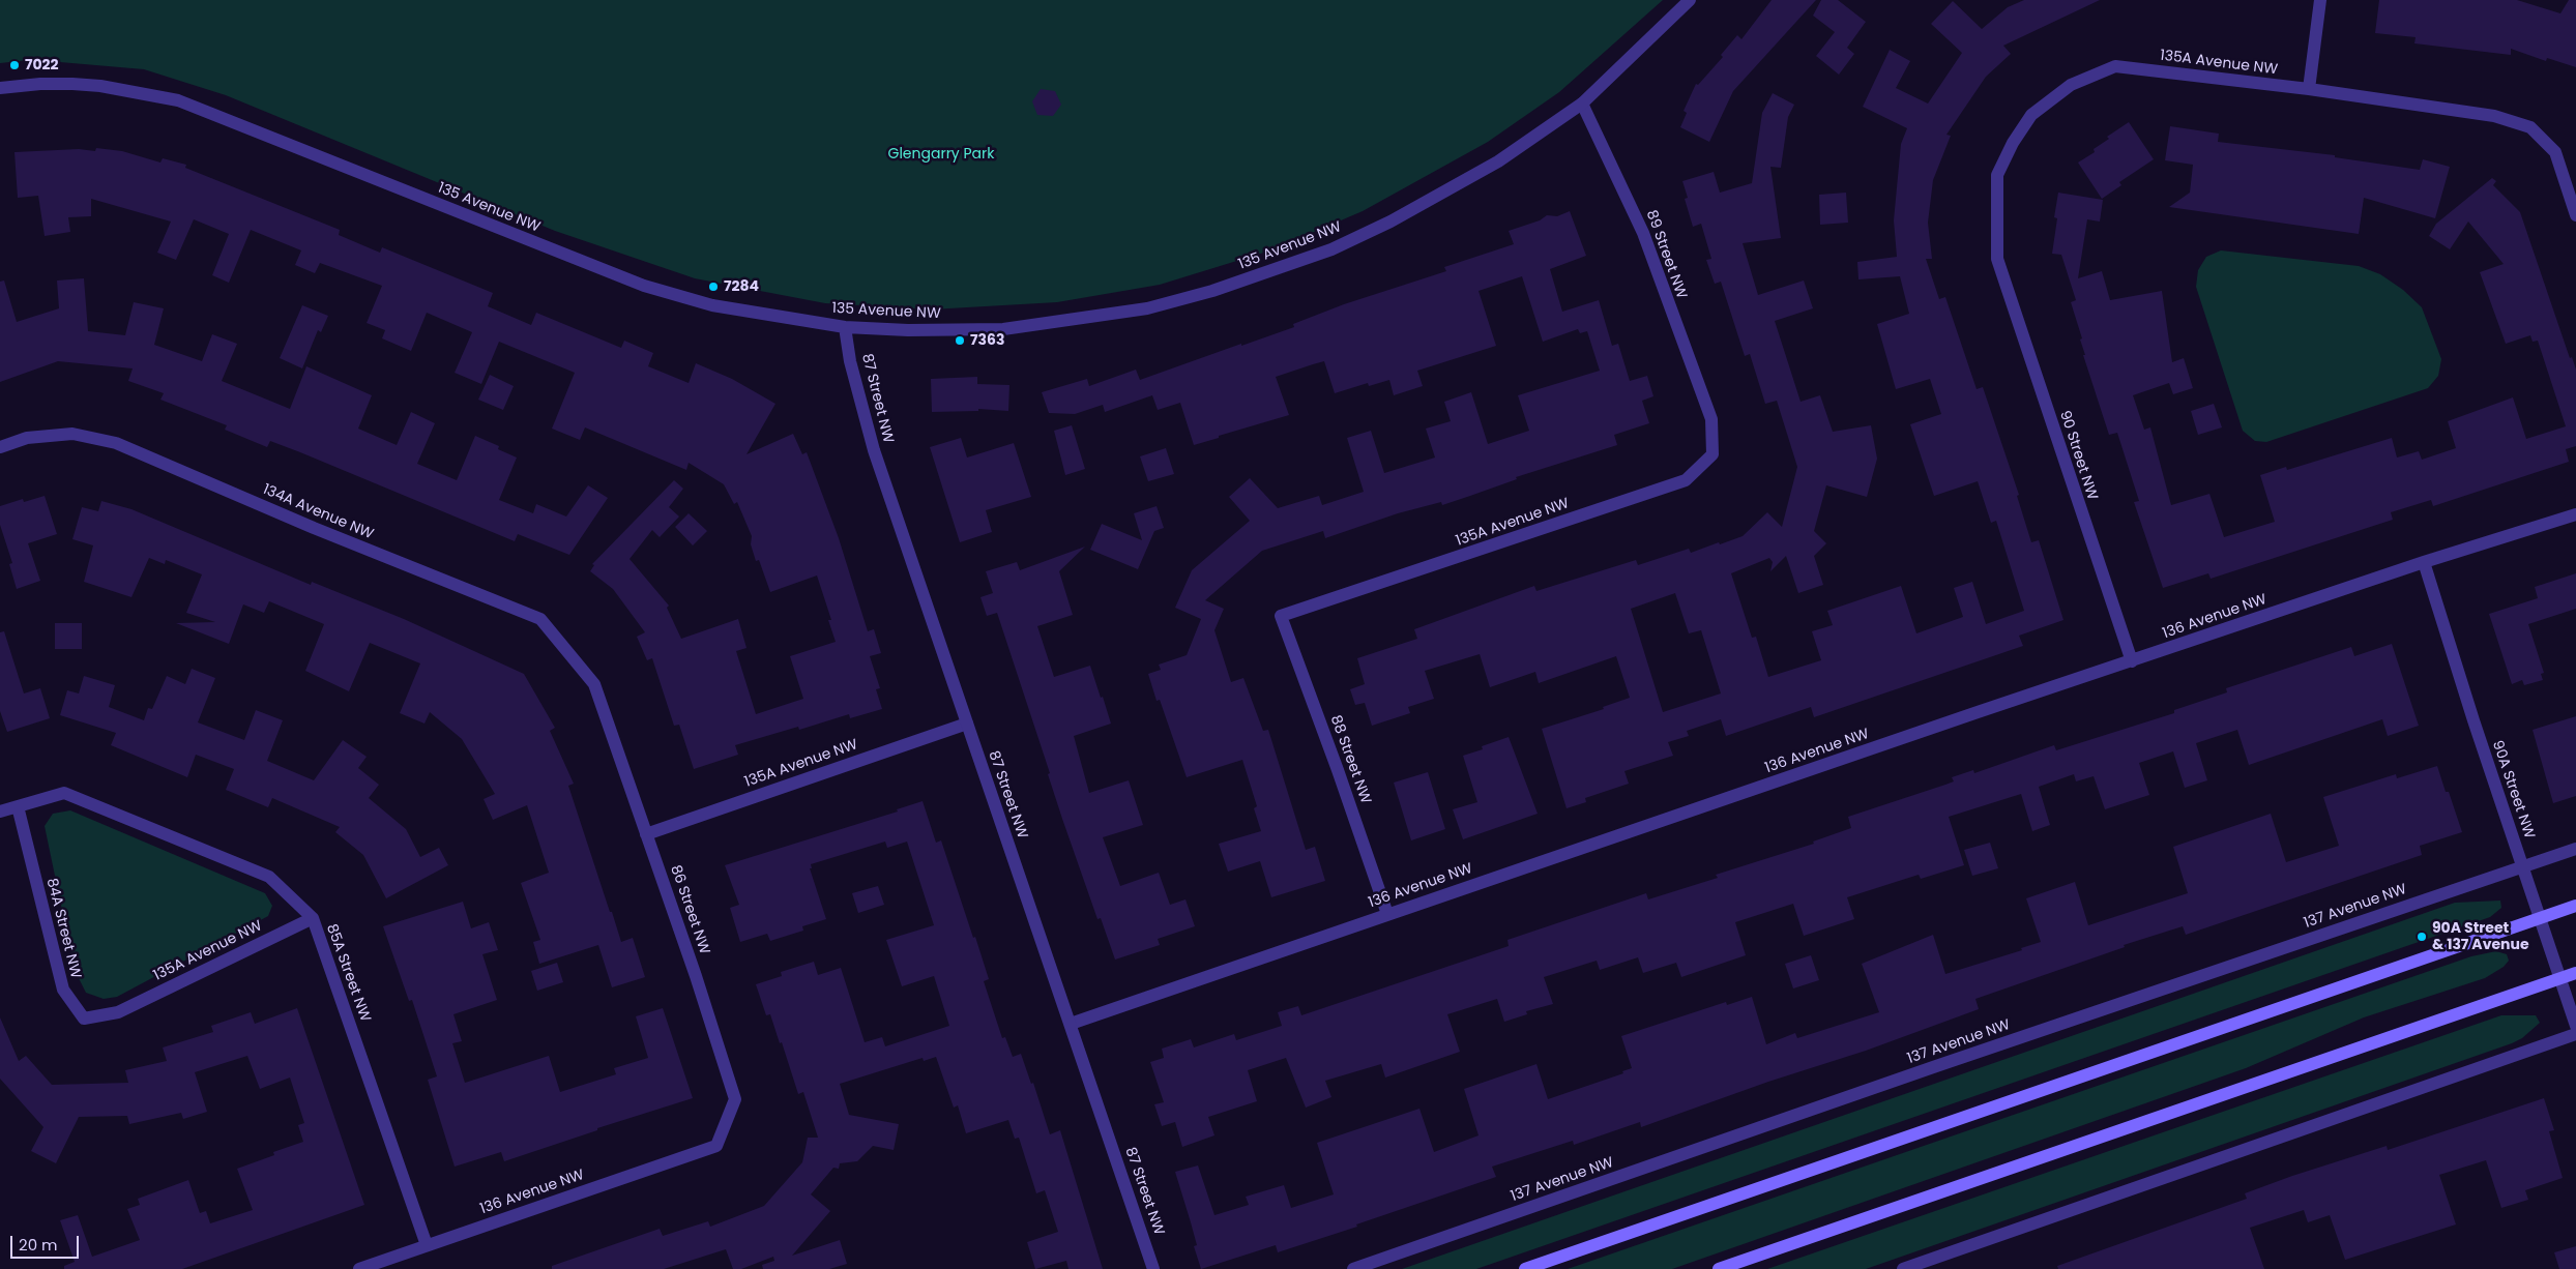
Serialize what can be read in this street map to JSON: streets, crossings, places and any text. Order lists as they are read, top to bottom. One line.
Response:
{"streets":{"street":["135A Avenue NW","135 Avenue NW","89 Street NW","87 Street NW","90 Street NW","134A Avenue NW","136 Avenue NW","88 Street NW","90A Street NW","137 Avenue NW","86 Street NW","84A Street NW","85A Street NW"]},"crossings":[["135A Avenue NW","89 Street NW"],["135A Avenue NW","87 Street NW"],["135A Avenue NW","90 Street NW"],["135A Avenue NW","88 Street NW"],["135A Avenue NW","86 Street NW"],["135A Avenue NW","84A Street NW"],["135A Avenue NW","85A Street NW"],["135 Avenue NW","89 Street NW"],["135 Avenue NW","87 Street NW"],["87 Street NW","136 Avenue NW"],["90 Street NW","136 Avenue NW"],["134A Avenue NW","86 Street NW"],["136 Avenue NW","88 Street NW"],["136 Avenue NW","90A Street NW"],["136 Avenue NW","86 Street NW"],["136 Avenue NW","85A Street NW"],["90A Street NW","137 Avenue NW"],["84A Street NW","85A Street NW"]],"parks":["Glengarry Park"],"places":["7022","7284","7363","90A Street & 137 Avenue"],"scale_bar":"20 m"}
